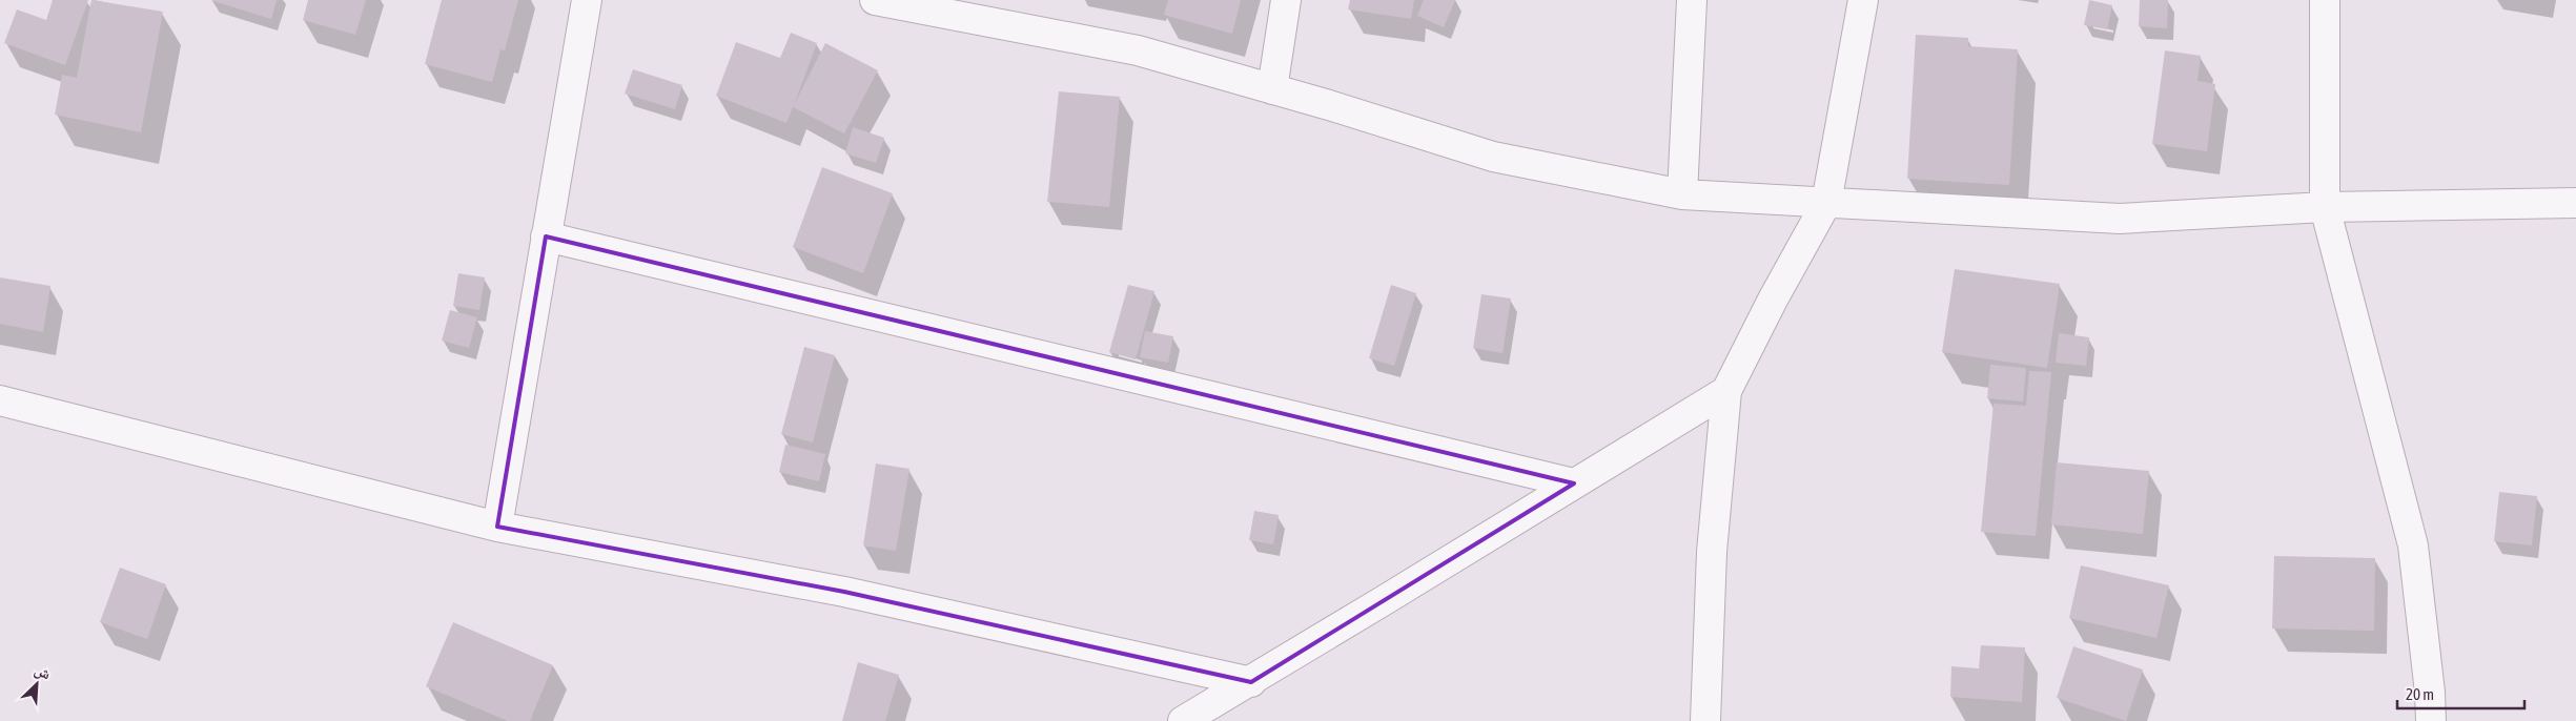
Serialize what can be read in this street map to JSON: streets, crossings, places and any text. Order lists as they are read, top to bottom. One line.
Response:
{"scale_bar":"20 m","north":"top right"}
